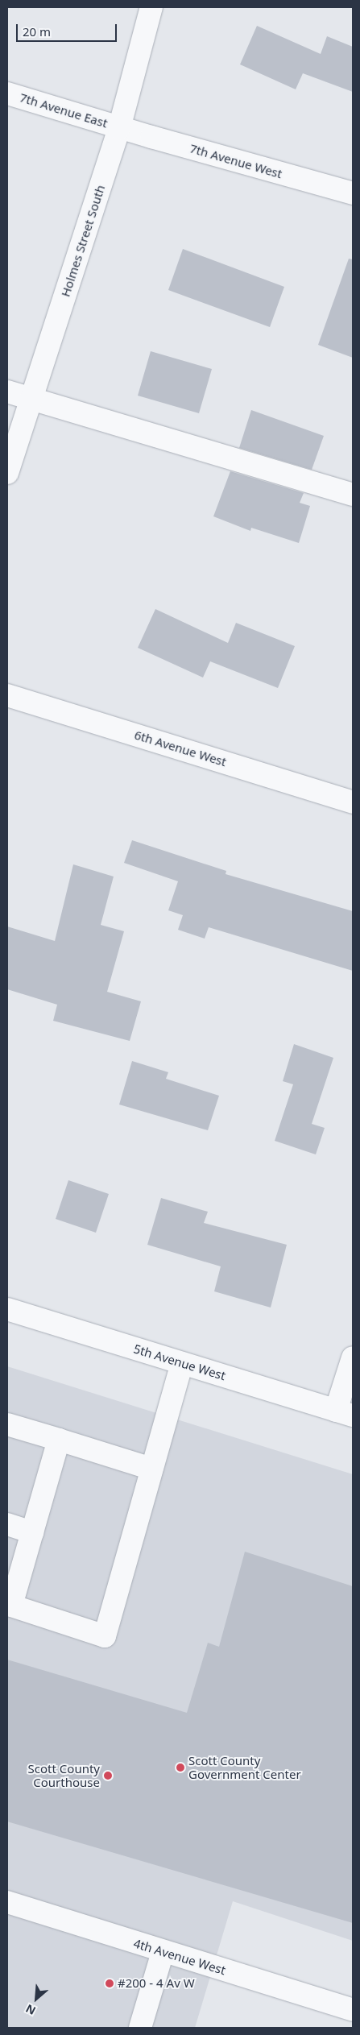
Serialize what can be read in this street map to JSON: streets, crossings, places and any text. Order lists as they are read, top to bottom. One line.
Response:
{"streets":{"street":["7th Avenue East","7th Avenue West","Holmes Street South","6th Avenue West","5th Avenue West","4th Avenue West"]},"crossings":[["7th Avenue East","7th Avenue West"],["7th Avenue East","Holmes Street South"],["7th Avenue West","Holmes Street South"]],"places":["Scott County Government Center","Scott County Courthouse","#200 - 4 Av W"],"scale_bar":"20 m","north":"bottom left"}
